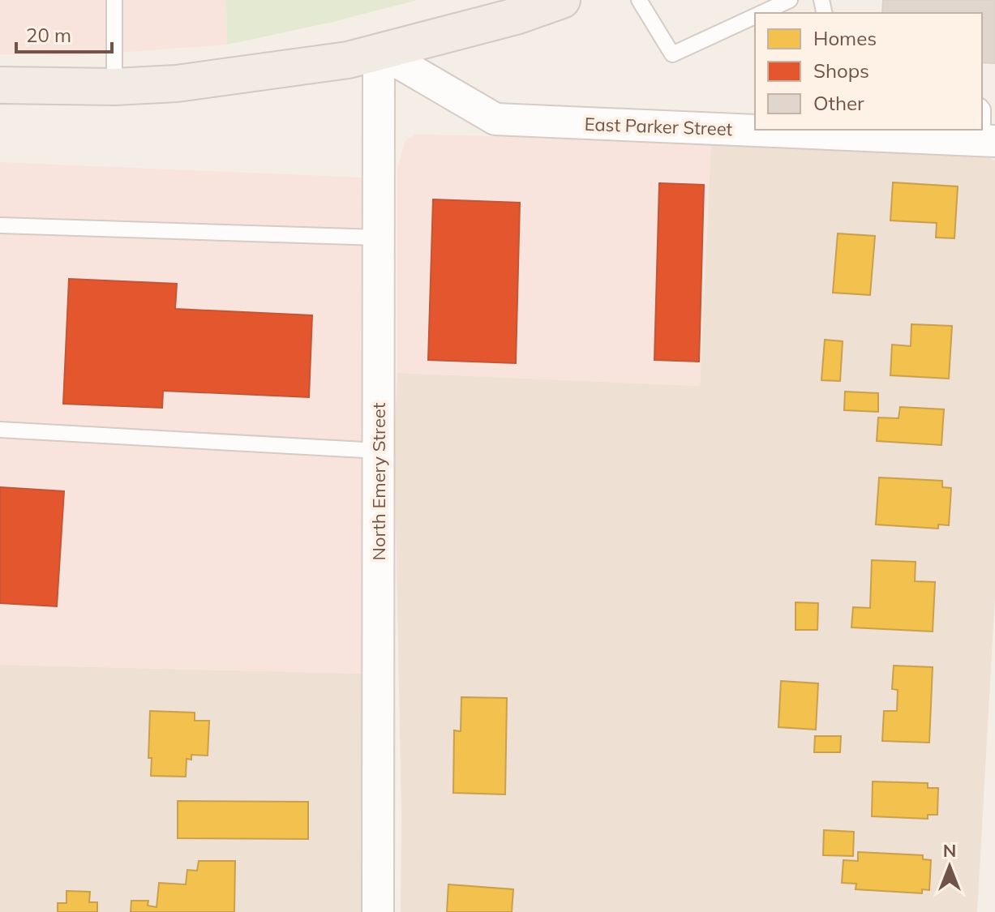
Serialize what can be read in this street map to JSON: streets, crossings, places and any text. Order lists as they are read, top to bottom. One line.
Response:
{"streets":{"street":["East Parker Street","North Emery Street"]},"crossings":[["East Parker Street","North Emery Street"]],"legend":["Homes","Shops","Other"],"scale_bar":"20 m","north":"top"}
